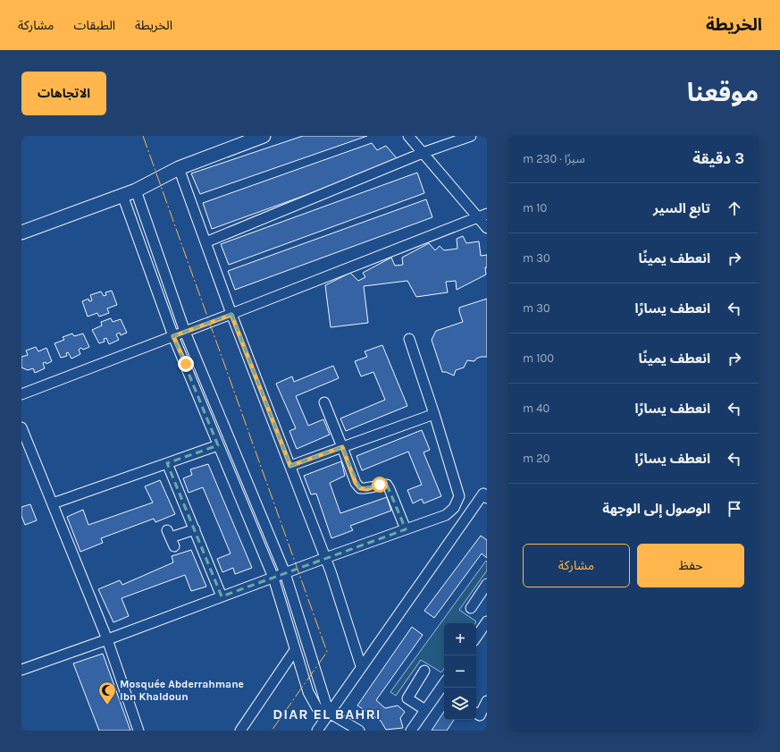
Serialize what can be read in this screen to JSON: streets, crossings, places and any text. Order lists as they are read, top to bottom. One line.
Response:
{"districts":["DIAR EL BAHRI"],"places":{"mosque":["Mosquée Abderrahmane Ibn Khaldoun"]},"page":{"header":"الخريطة","nav":["الخريطة","الطبقات","مشاركة"],"title":"موقعنا","buttons":["الاتجاهات",["حفظ","مشاركة"]],"heading":["3 دقيقة","سيرًا · 230 m"],"list":[["تابع السير","10 m"],["انعطف يمينًا","30 m"],["انعطف يسارًا","30 m"],["انعطف يمينًا","100 m"],["انعطف يسارًا","40 m"],["انعطف يسارًا","20 m"],"الوصول إلى الوجهة"],"map_buttons":["+","−"]}}
